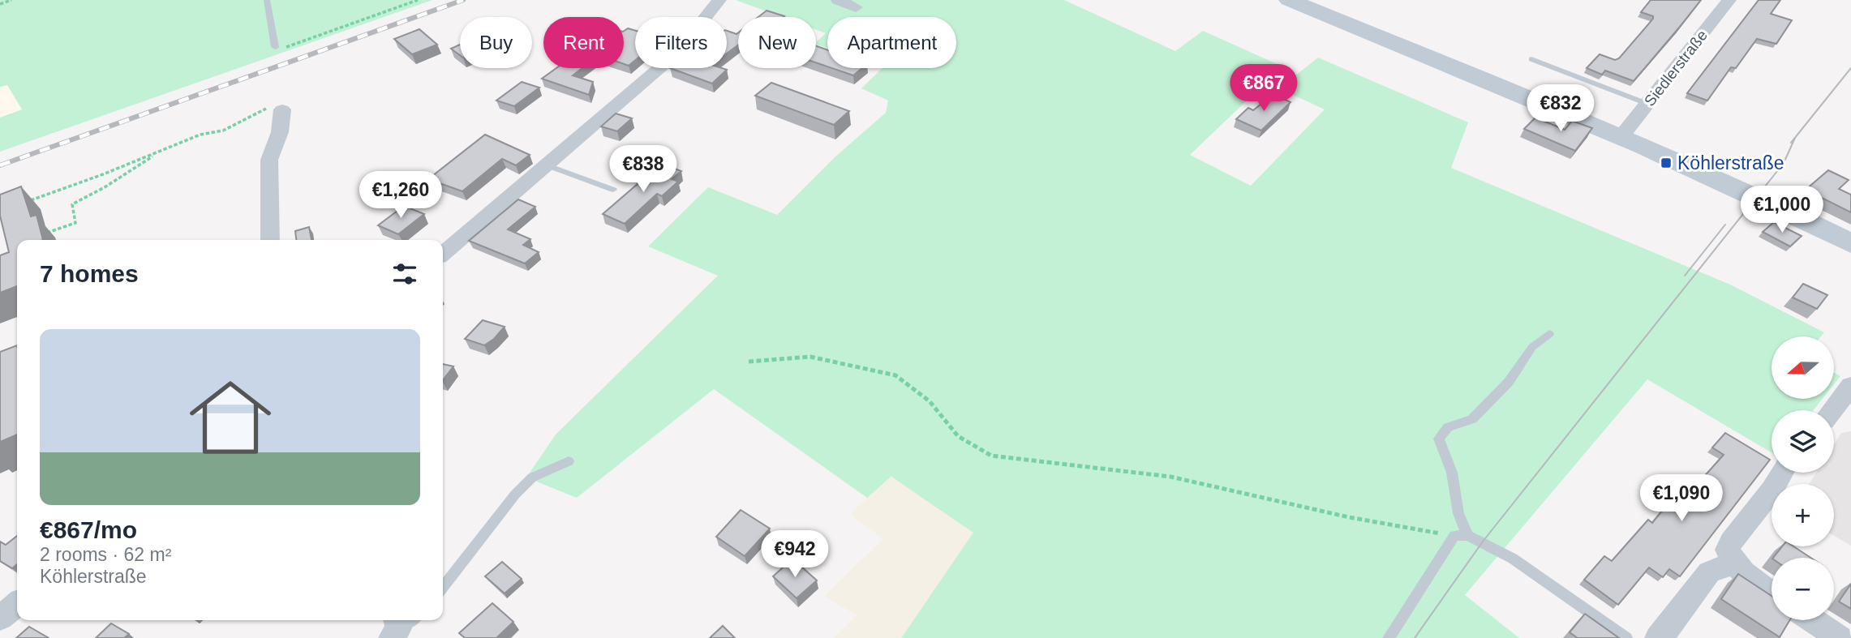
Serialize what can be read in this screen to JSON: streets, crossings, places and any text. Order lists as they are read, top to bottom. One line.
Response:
{"streets":{"street":["Siedlerstraße"]},"places":{"transit":["Köhlerstraße"]},"north":"left","page":{"chip":["Buy","Rent","Filters","New","Apartment"],"price":["€867","€832","€838","€1,260","€1,000","€1,090","€942"],"heading":"7 homes","list":[{"name":"€867/mo","note":"2 rooms · 62 m² · Köhlerstraße"}],"map_buttons":["+","−"]}}
